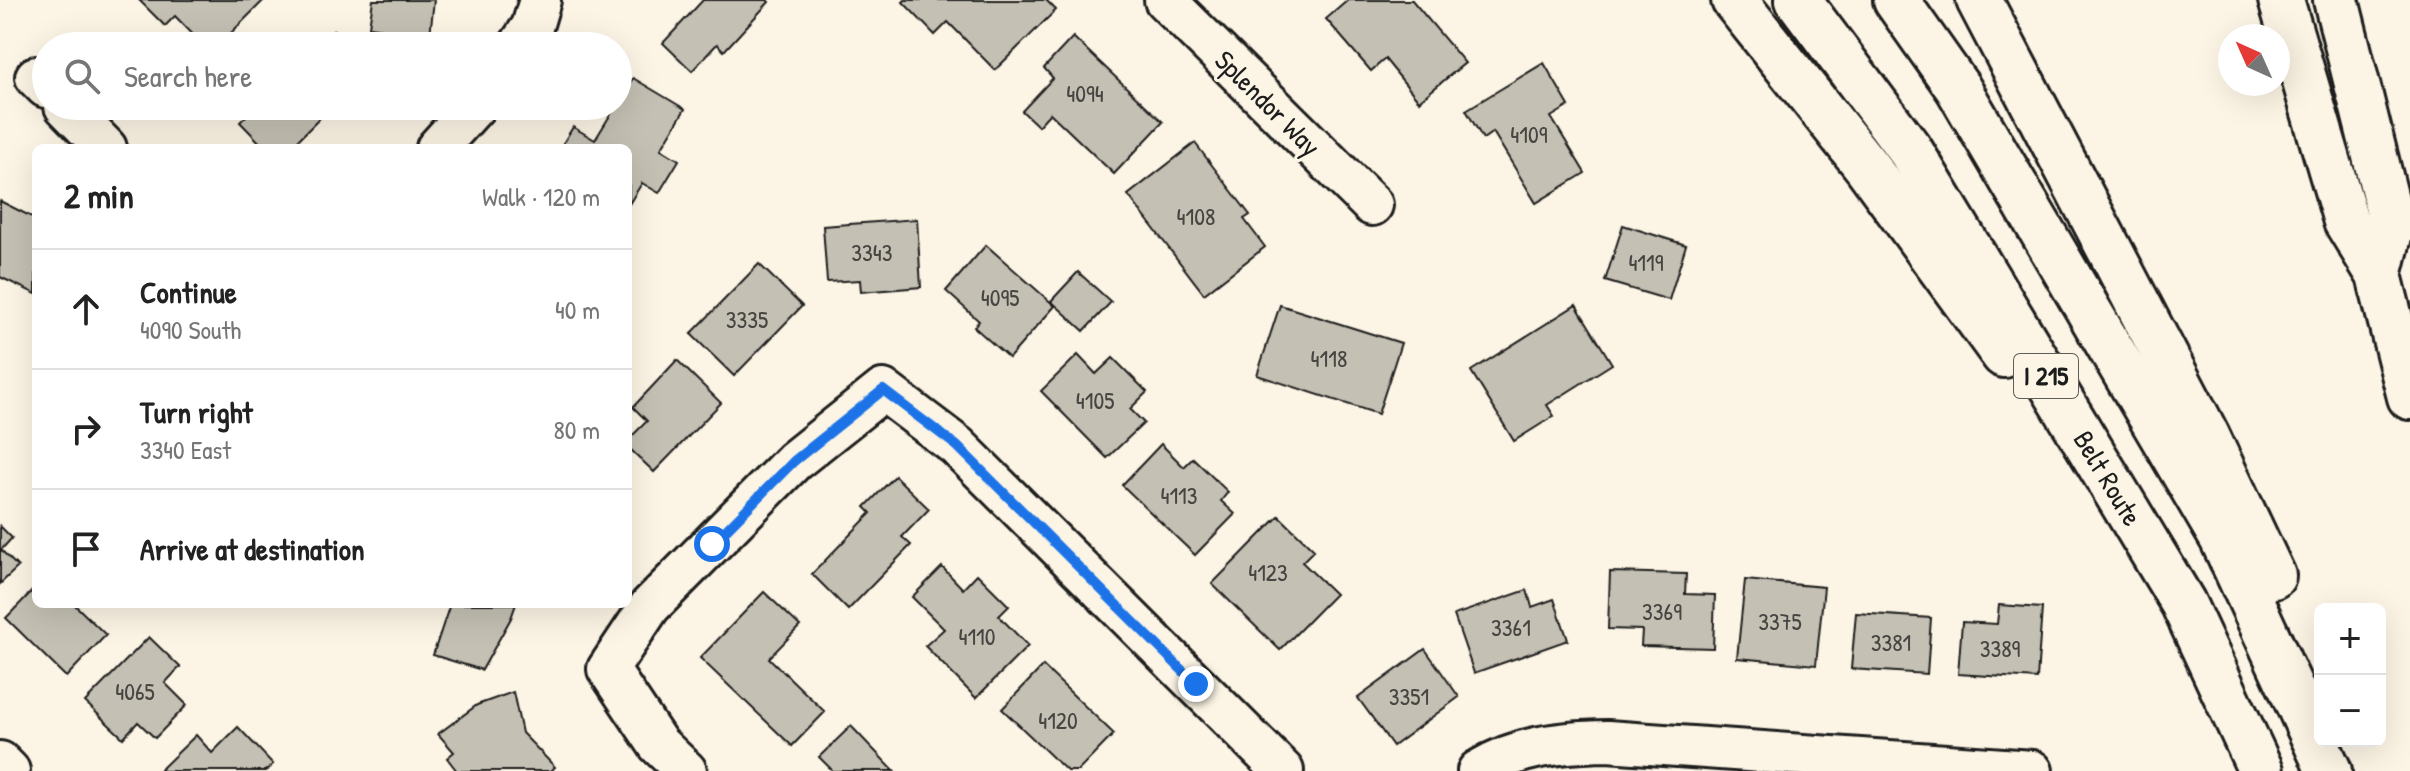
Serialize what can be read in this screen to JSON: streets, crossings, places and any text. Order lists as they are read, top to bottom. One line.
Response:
{"streets":{"main road":["I 215","Belt Route"],"street":["Splendor Way"]},"house_numbers":["4094","4109","4108","3343","4119","4095","3335","4118","4105","4113","4123","3369","3375","3361","4110","3381","3389","4065","3351","4120"],"north":"top left","page":{"search":"Search here","heading":["2 min","Walk · 120 m"],"list":[["Continue","4090 South","40 m"],["Turn right","3340 East","80 m"],"Arrive at destination"],"map_buttons":["+","−"]}}
